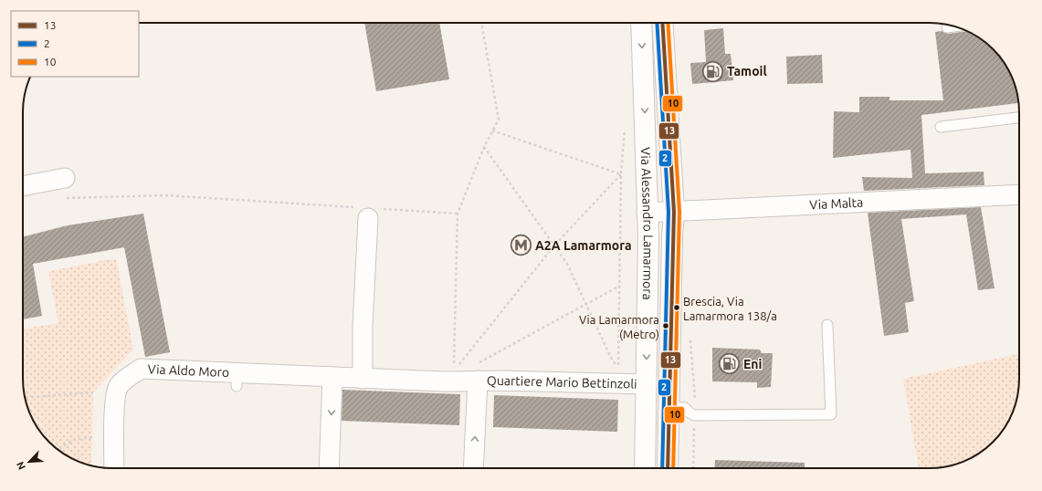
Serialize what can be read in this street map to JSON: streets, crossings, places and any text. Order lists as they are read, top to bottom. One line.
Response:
{"streets":{"main road":["Via Alessandro Lamarmora"],"street":["Via Malta","Via Aldo Moro","Quartiere Mario Bettinzoli"]},"crossings":[["Via Malta","Via Alessandro Lamarmora"],["Via Alessandro Lamarmora","Quartiere Mario Bettinzoli"],["Via Aldo Moro","Quartiere Mario Bettinzoli"]],"places":{"fuel station":["Tamoil","Eni"],"metro station":["A2A Lamarmora"],"other":["Brescia, Via Lamarmora 138/a","Via Lamarmora (Metro)"]},"lines":["transit line 13","transit line 2","transit line 10"],"legend":["13","2","10"],"north":"bottom left"}
